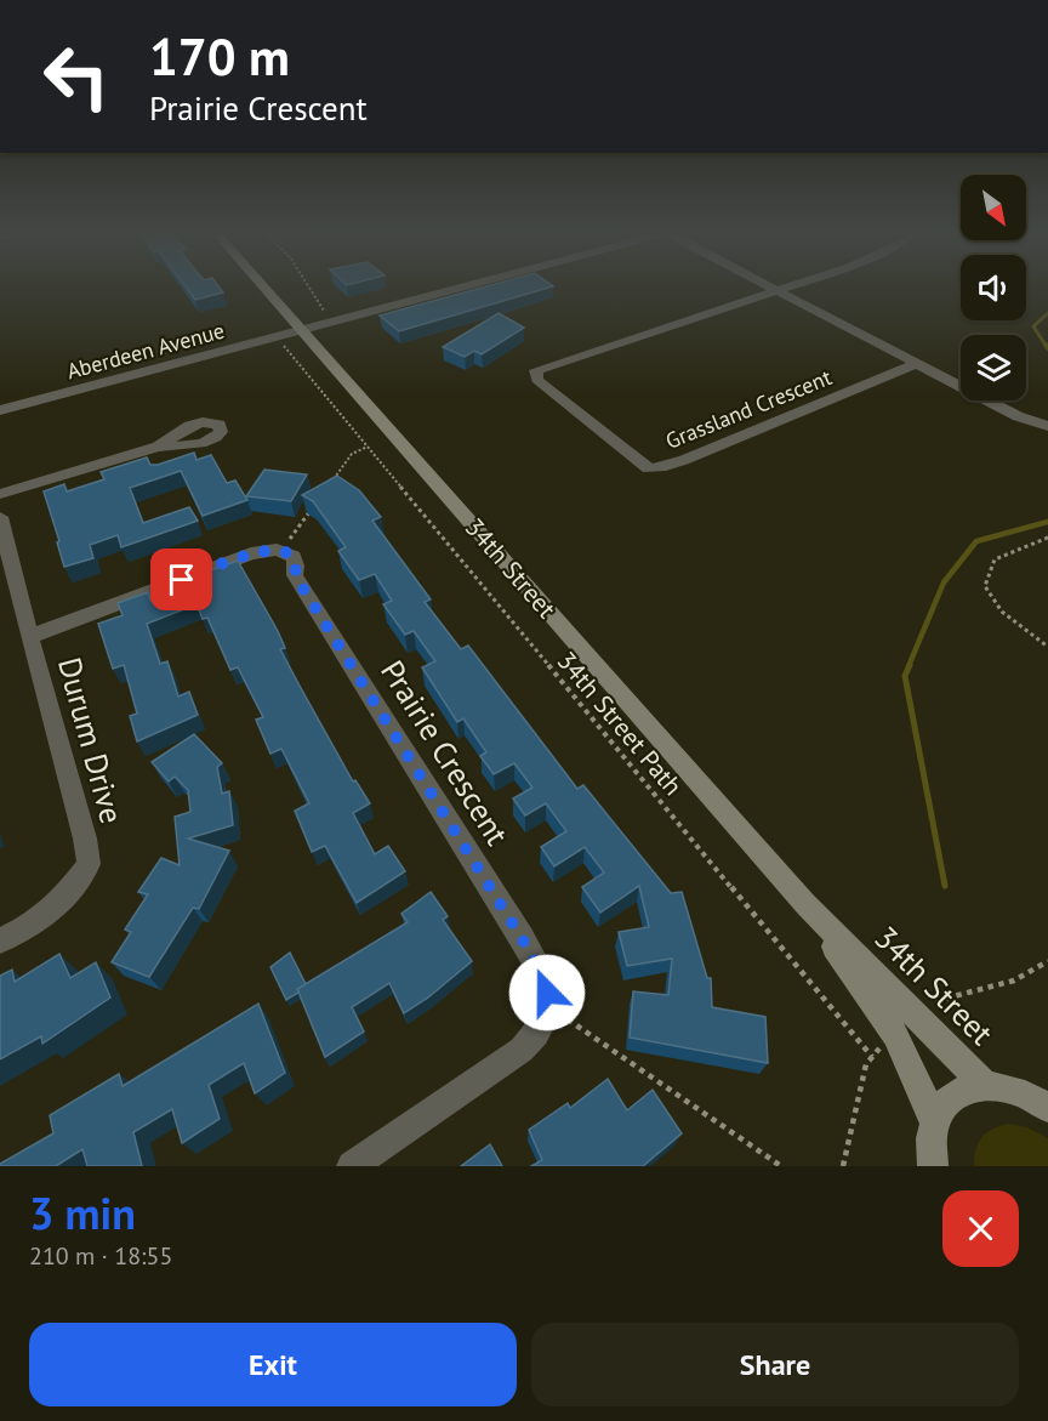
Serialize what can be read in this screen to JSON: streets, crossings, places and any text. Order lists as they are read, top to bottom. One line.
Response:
{"streets":{"street":["Aberdeen Avenue","Grassland Crescent","34th Street","Durum Drive","Prairie Crescent"],"path":["34th Street Path"]},"crossings":[["Aberdeen Avenue","34th Street"],["Durum Drive","Prairie Crescent"]],"north":"bottom right","page":{"turn":["170 m","Prairie Crescent"],"heading":["3 min","210 m · 18:55"],"buttons":["Exit","Share"]}}
